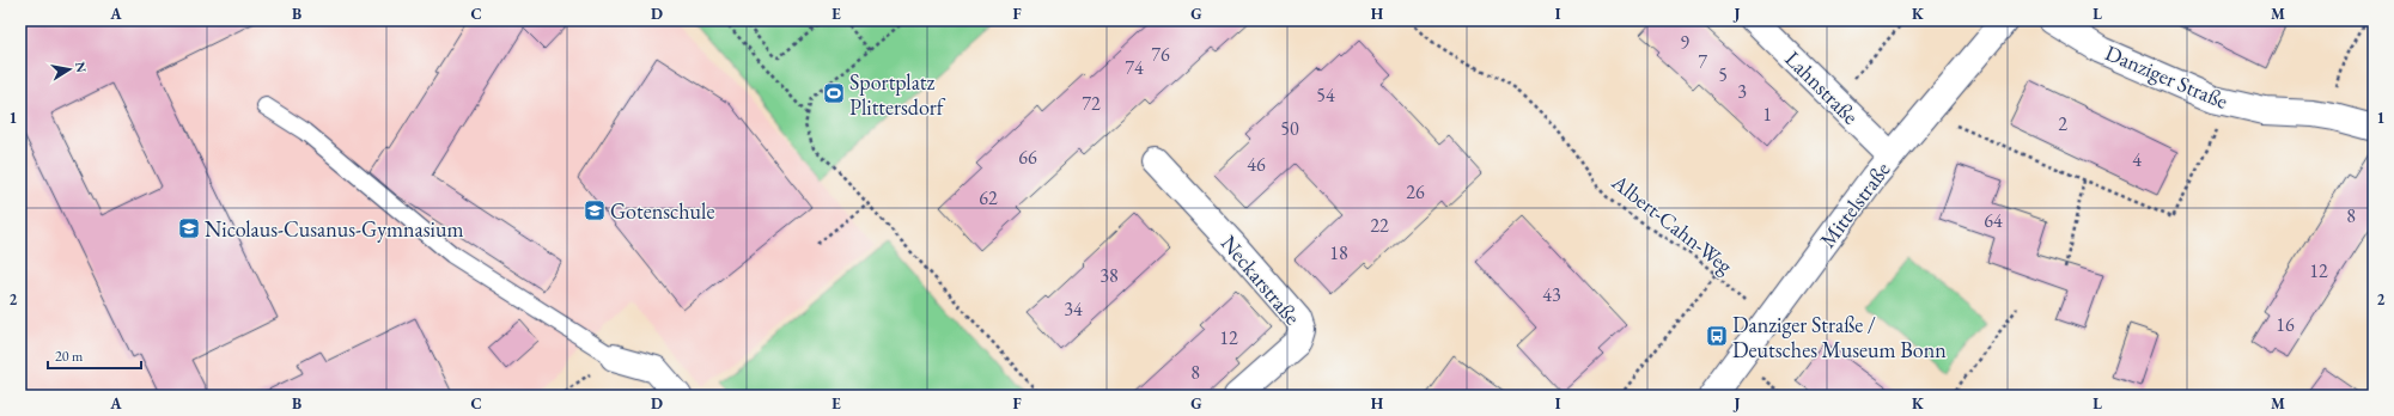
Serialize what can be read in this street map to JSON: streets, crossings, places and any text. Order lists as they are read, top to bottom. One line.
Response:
{"streets":{"street":["Danziger Straße","Lahnstraße","Mittelstraße","Neckarstraße"],"path":["Albert-Cahn-Weg"]},"crossings":[["Lahnstraße","Mittelstraße"],["Mittelstraße","Albert-Cahn-Weg"]],"places":{"sports":["Sportplatz Plittersdorf"],"school or university":["Gotenschule","Nicolaus-Cusanus-Gymnasium"],"bus stop":["Danziger Straße / Deutsches Museum Bonn"]},"house_numbers":["9","76","7","74","5","3","54","72","1","2","50","66","4","46","26","62","8","64","22","18","12","38","43","34","16","12","8"],"scale_bar":"20 m","north":"right","grid":{"columns":["A","B","C","D","E","F","G","H","I","J","K","L","M"],"rows":["1","2"]}}
